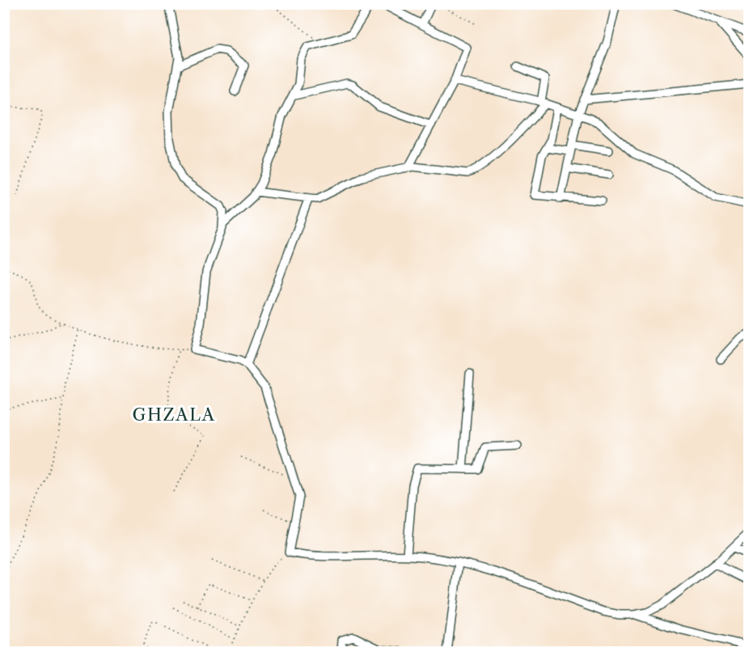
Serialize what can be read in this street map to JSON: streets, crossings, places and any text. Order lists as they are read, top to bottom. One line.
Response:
{"districts":["GHZALA"]}
